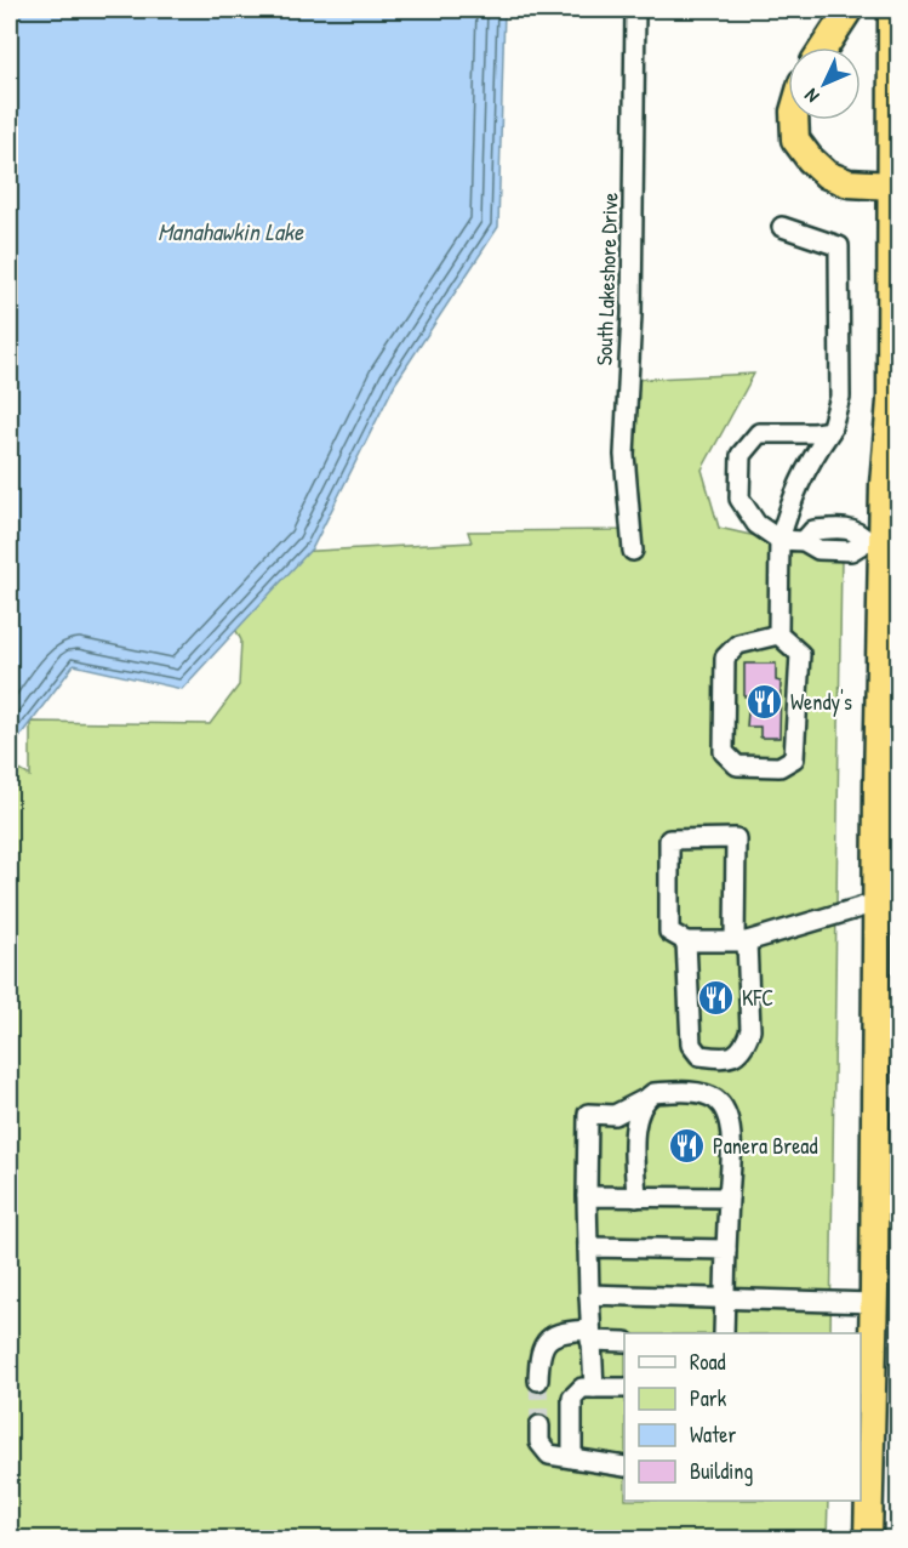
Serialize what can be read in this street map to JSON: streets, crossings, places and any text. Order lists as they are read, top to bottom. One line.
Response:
{"streets":{"street":["South Lakeshore Drive"]},"water":["Manahawkin Lake"],"places":{"restaurant":["Wendy's","KFC","Panera Bread"]},"legend":["Road","Park","Water","Building"],"north":"bottom left"}
